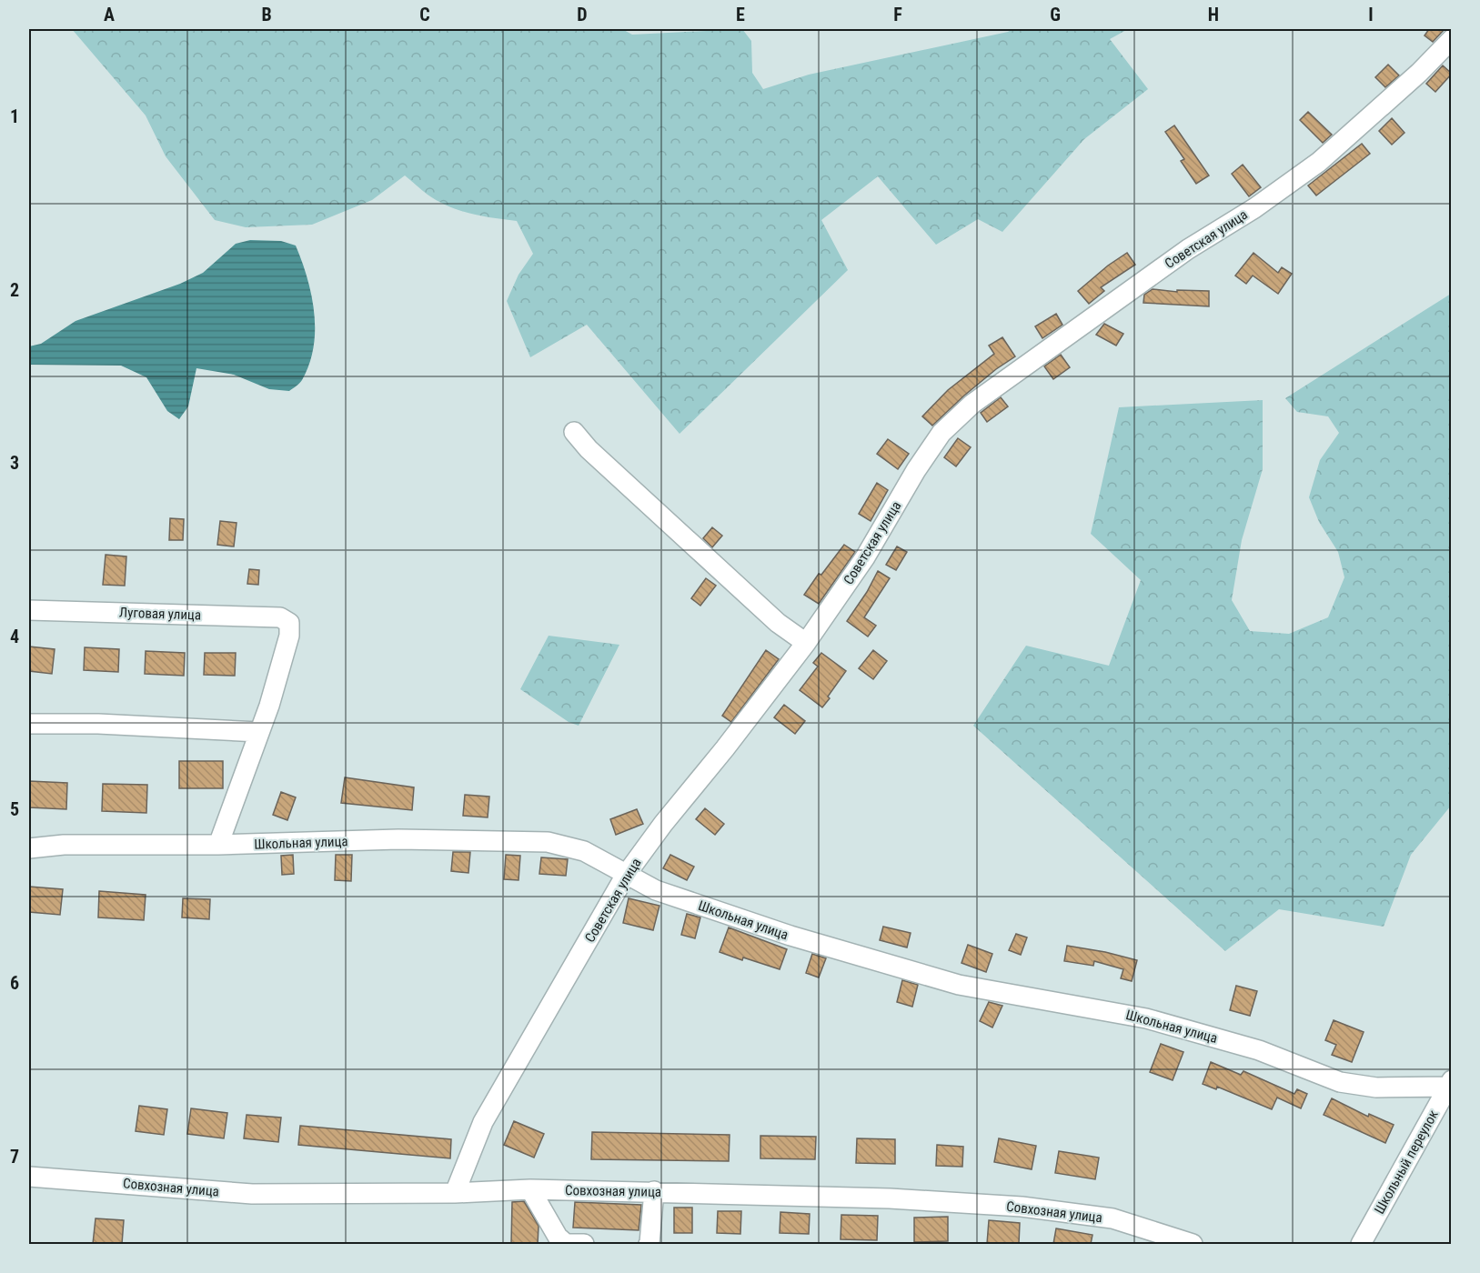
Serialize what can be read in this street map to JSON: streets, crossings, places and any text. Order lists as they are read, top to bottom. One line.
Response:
{"streets":{"street":["Советская улица","Луговая улица","Школьная улица","Школьный переулок","Совхозная улица"]},"crossings":[["Советская улица","Школьная улица"],["Советская улица","Совхозная улица"],["Школьная улица","Школьный переулок"]],"grid":{"columns":["A","B","C","D","E","F","G","H","I"],"rows":["1","2","3","4","5","6","7"]}}
